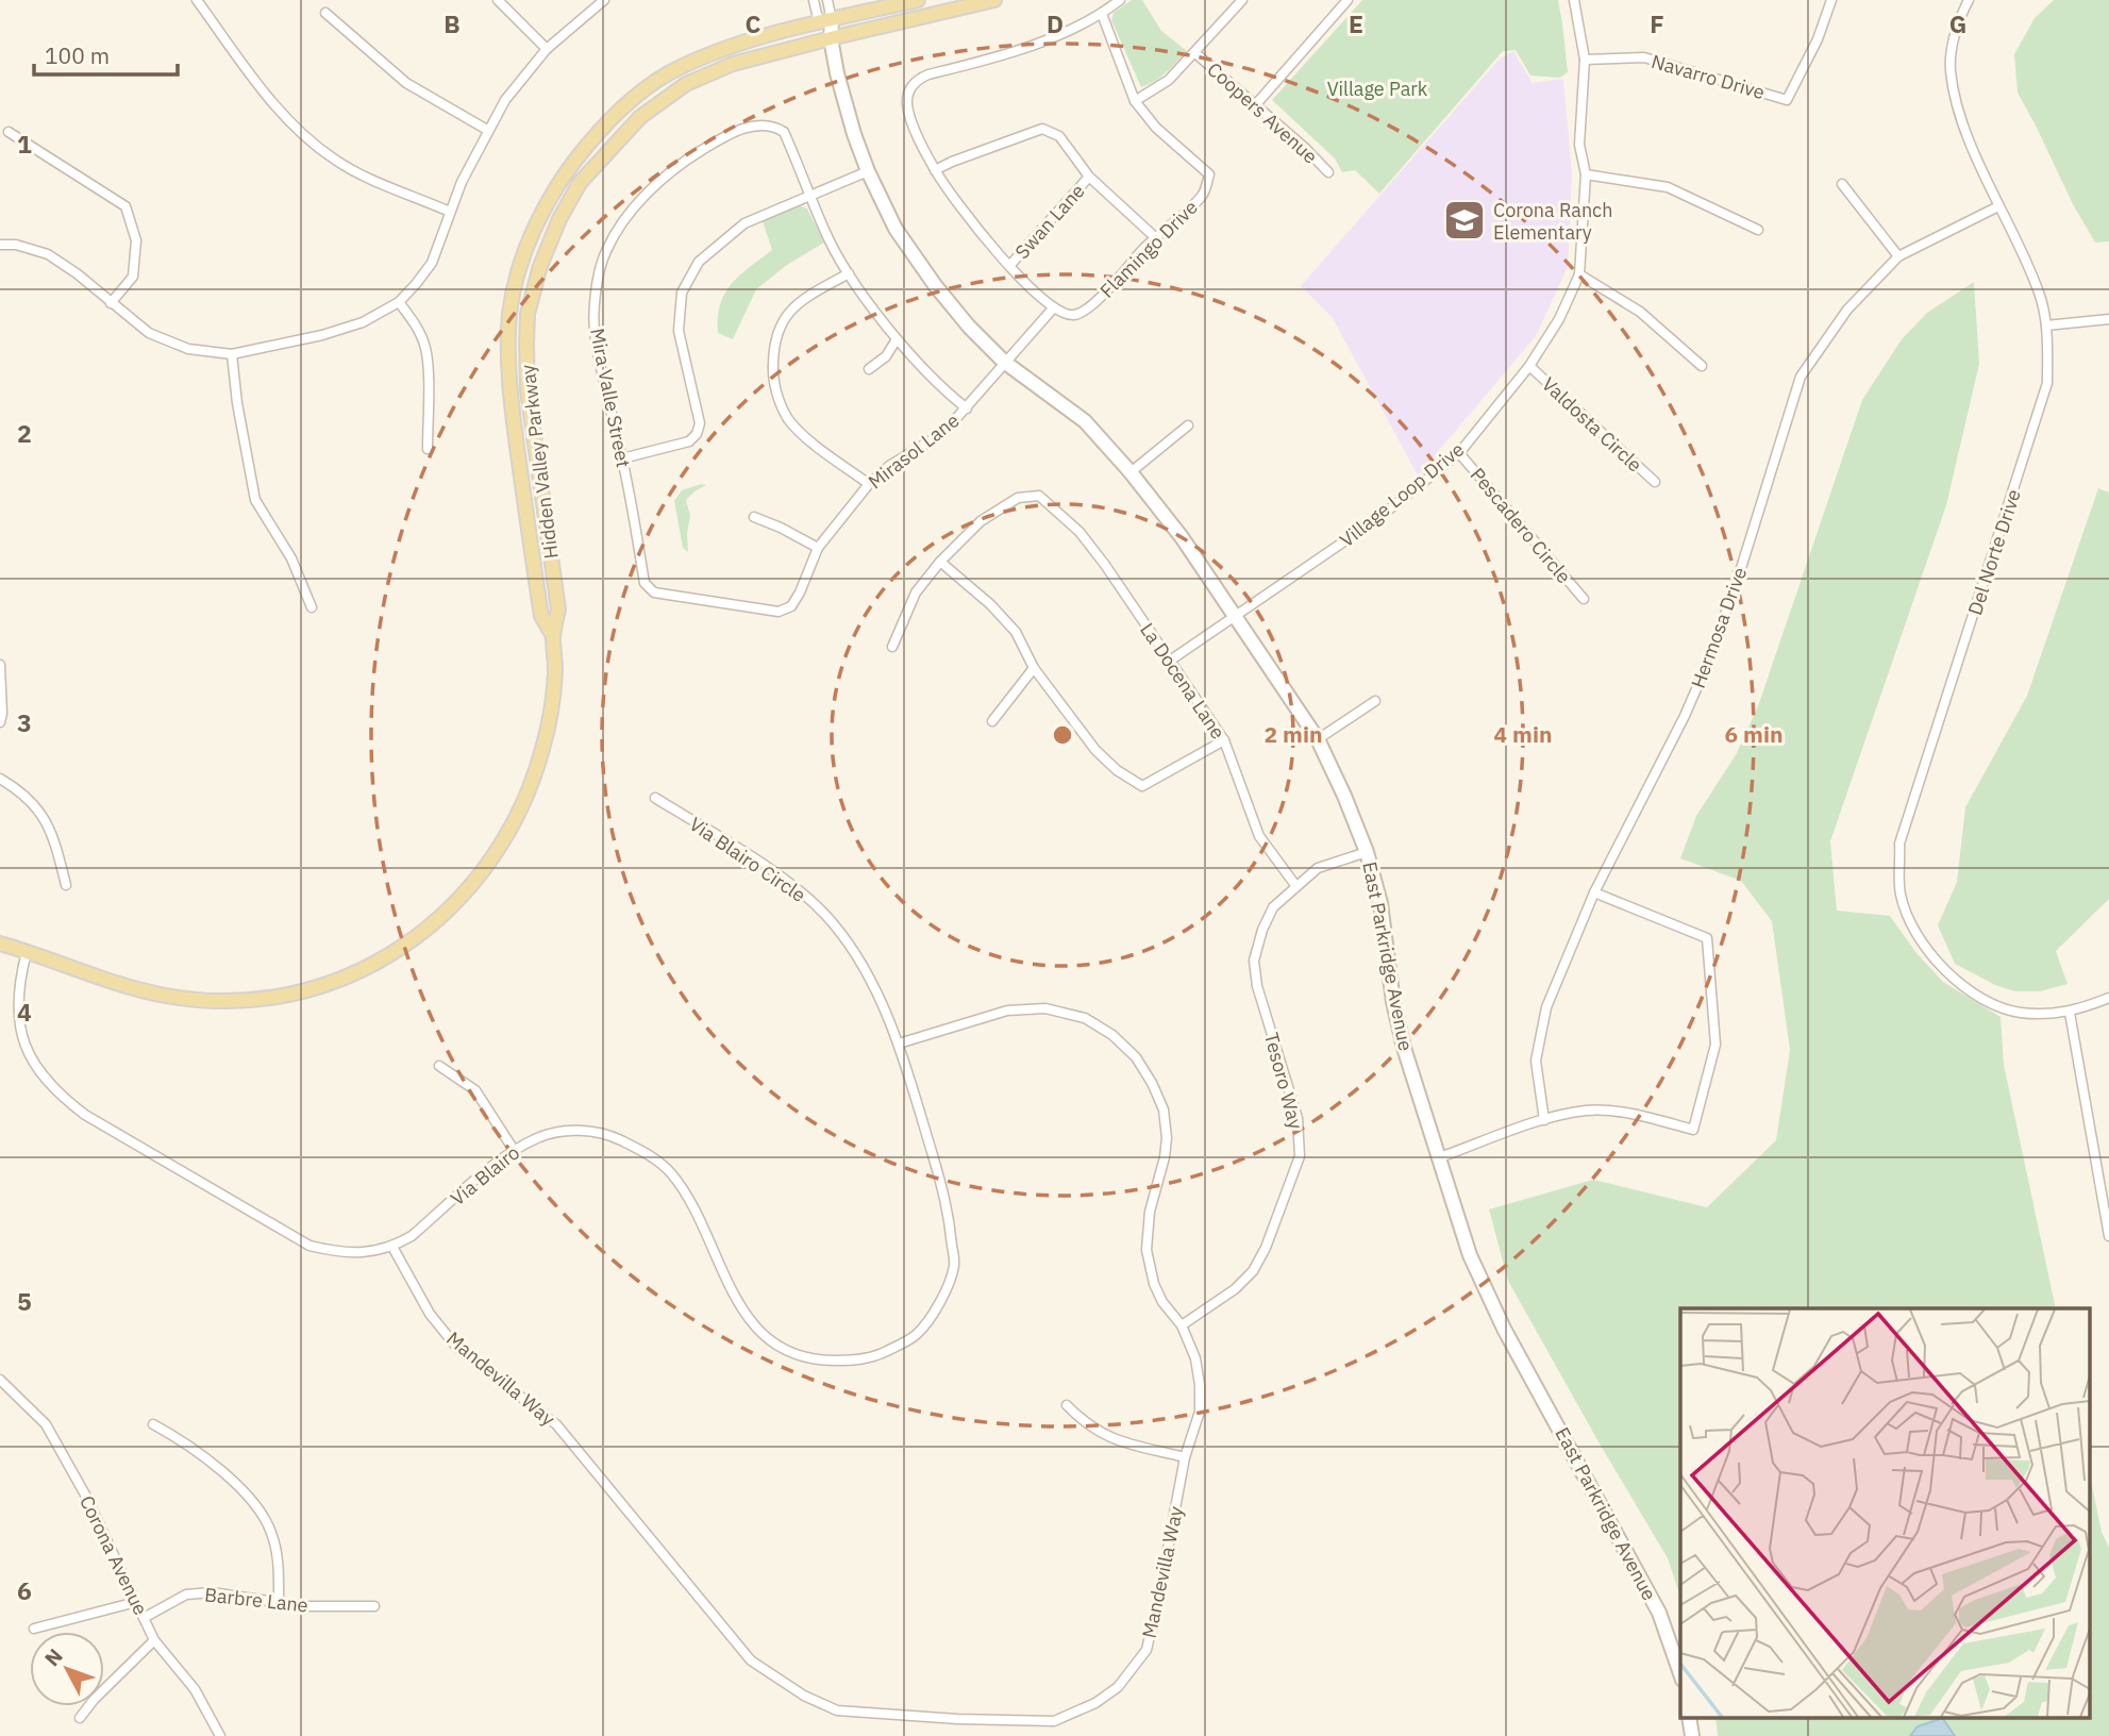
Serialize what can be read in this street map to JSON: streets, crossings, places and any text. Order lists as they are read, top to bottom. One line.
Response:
{"streets":{"main road":["Hidden Valley Parkway","East Parkridge Avenue"],"street":["Navarro Drive","Coopers Avenue","Swan Lane","Flamingo Drive","Mira Valle Street","Valdosta Circle","Mirasol Lane","Village Loop Drive","Pescadero Circle","Del Norte Drive","Hermosa Drive","La Docena Lane","Via Blairo Circle","Tesoro Way","Via Blairo","Mandevilla Way","Corona Avenue","Barbre Lane"]},"crossings":[["Navarro Drive","Village Loop Drive"],["Flamingo Drive","Mirasol Lane"],["Mira Valle Street","Mirasol Lane"],["Valdosta Circle","Village Loop Drive"],["Mirasol Lane","East Parkridge Avenue"],["Hidden Valley Parkway","East Parkridge Avenue"],["Hidden Valley Parkway","Via Blairo"],["Village Loop Drive","Pescadero Circle"],["Village Loop Drive","La Docena Lane"],["Village Loop Drive","East Parkridge Avenue"],["Del Norte Drive","Hermosa Drive"],["La Docena Lane","Tesoro Way"],["Via Blairo Circle","Via Blairo"],["Via Blairo Circle","Mandevilla Way"],["East Parkridge Avenue","Tesoro Way"],["Tesoro Way","Mandevilla Way"],["Via Blairo","Mandevilla Way"],["Corona Avenue","Barbre Lane"]],"parks":["Village Park"],"places":{"school or university":["Corona Ranch Elementary"]},"scale_bar":"100 m","north":"top left","grid":{"columns":["B","C","D","E","F","G"],"rows":["1","2","3","4","5","6"]},"rings":["2 min","4 min","6 min"]}
